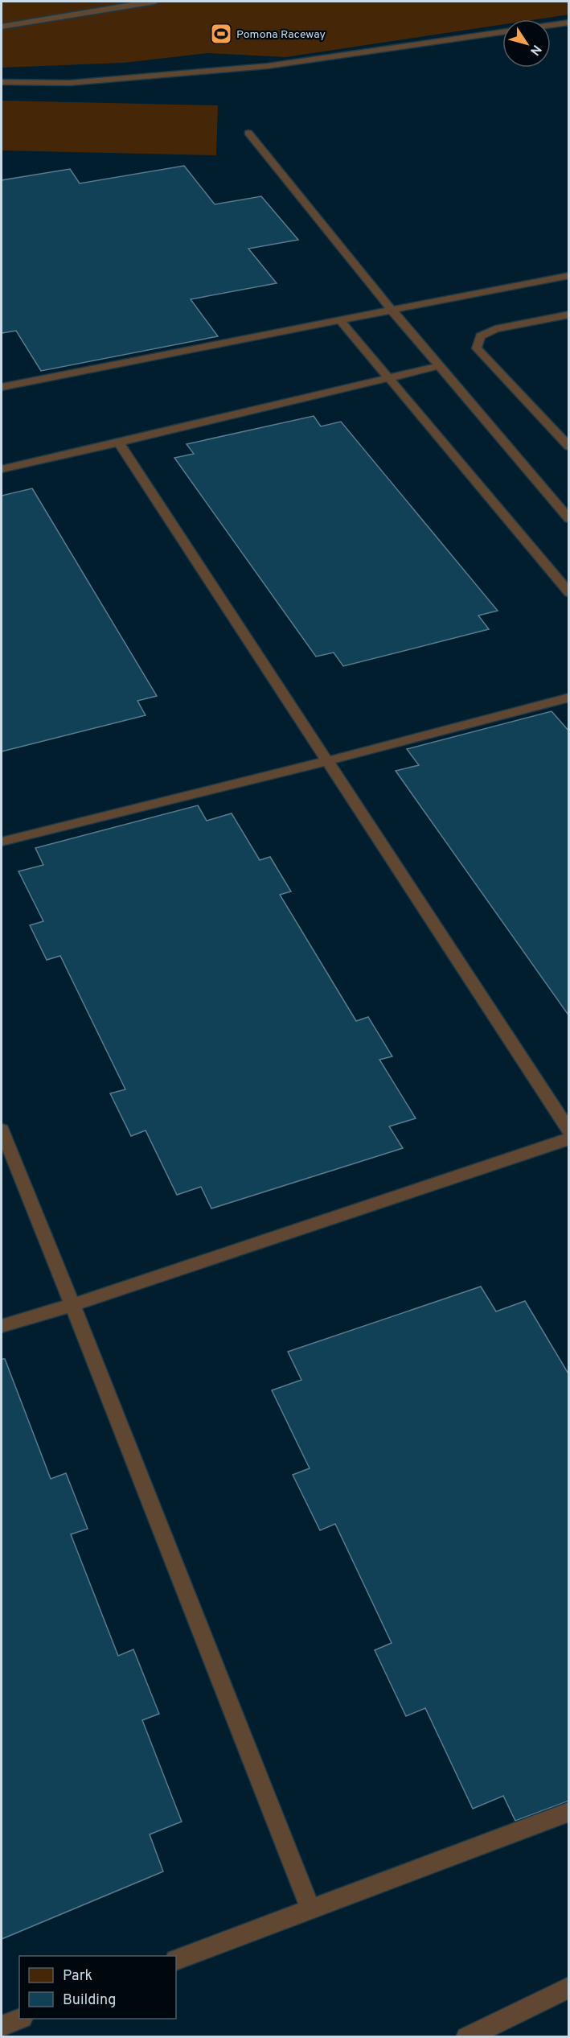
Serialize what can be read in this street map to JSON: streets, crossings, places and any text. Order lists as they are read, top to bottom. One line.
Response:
{"places":{"sports":["Pomona Raceway"]},"legend":["Park","Building"],"north":"bottom right"}
